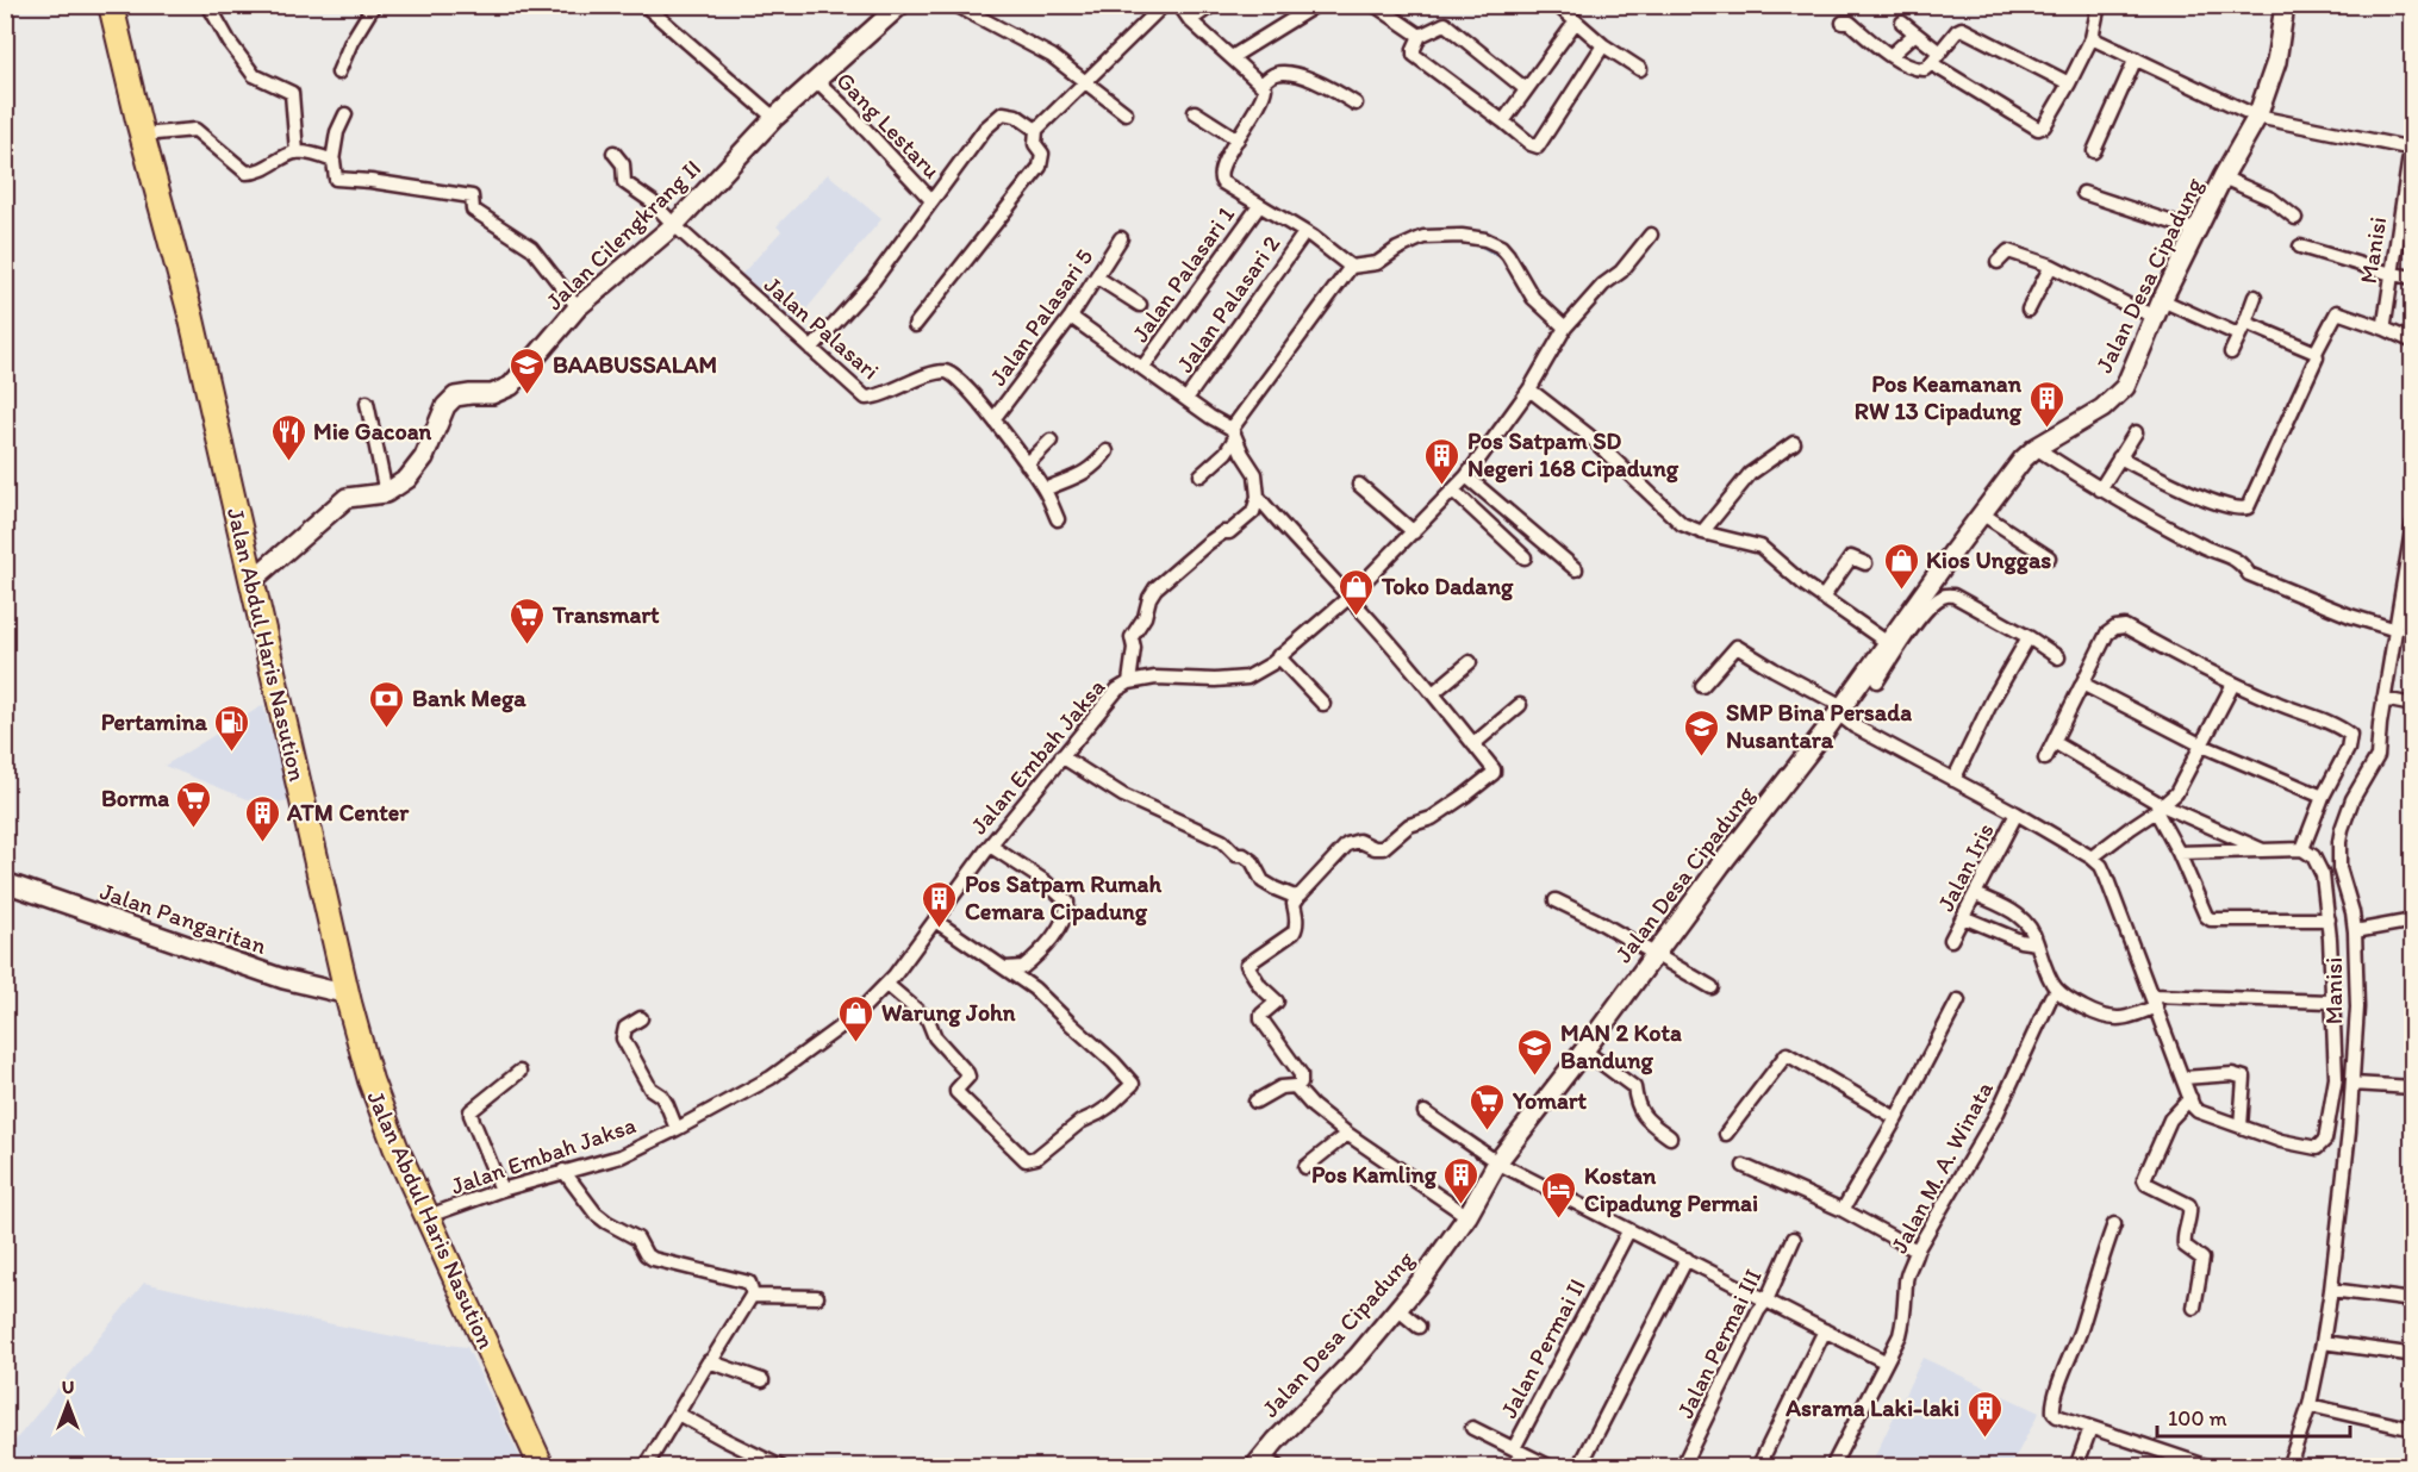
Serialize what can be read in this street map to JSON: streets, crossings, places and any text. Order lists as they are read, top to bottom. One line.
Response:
{"streets":{"highway":["Jalan Abdul Haris Nasution"],"street":["Gang Lestaru","Jalan Cilengkrang II","Manisi","Jalan Palasari 1","Jalan Desa Cipadung","Jalan Palasari 2","Jalan Palasari 5","Jalan Palasari","Jalan Embah Jaksa","Jalan Iris","Jalan Pangaritan","Jalan M. A. Winata","Jalan Permai III","Jalan Permai II"]},"crossings":[["Gang Lestaru","Jalan Cilengkrang II"],["Jalan Cilengkrang II","Jalan Palasari"],["Jalan Palasari 5","Jalan Palasari"],["Jalan Abdul Haris Nasution","Jalan Embah Jaksa"],["Jalan Abdul Haris Nasution","Jalan Pangaritan"]],"places":{"school or university":["BAABUSSALAM","SMP Bina Persada Nusantara","MAN 2 Kota Bandung"],"building":["Pos Keamanan RW 13 Cipadung","Pos Satpam SD Negeri 168 Cipadung","ATM Center","Pos Satpam Rumah Cemara Cipadung","Pos Kamling","Asrama Laki-laki"],"restaurant":["Mie Gacoan"],"shop":["Kios Unggas","Toko Dadang","Warung John"],"supermarket":["Transmart","Borma","Yomart"],"bank":["Bank Mega"],"fuel station":["Pertamina"],"hotel":["Kostan Cipadung Permai"]},"scale_bar":"100 m","north":"top"}
